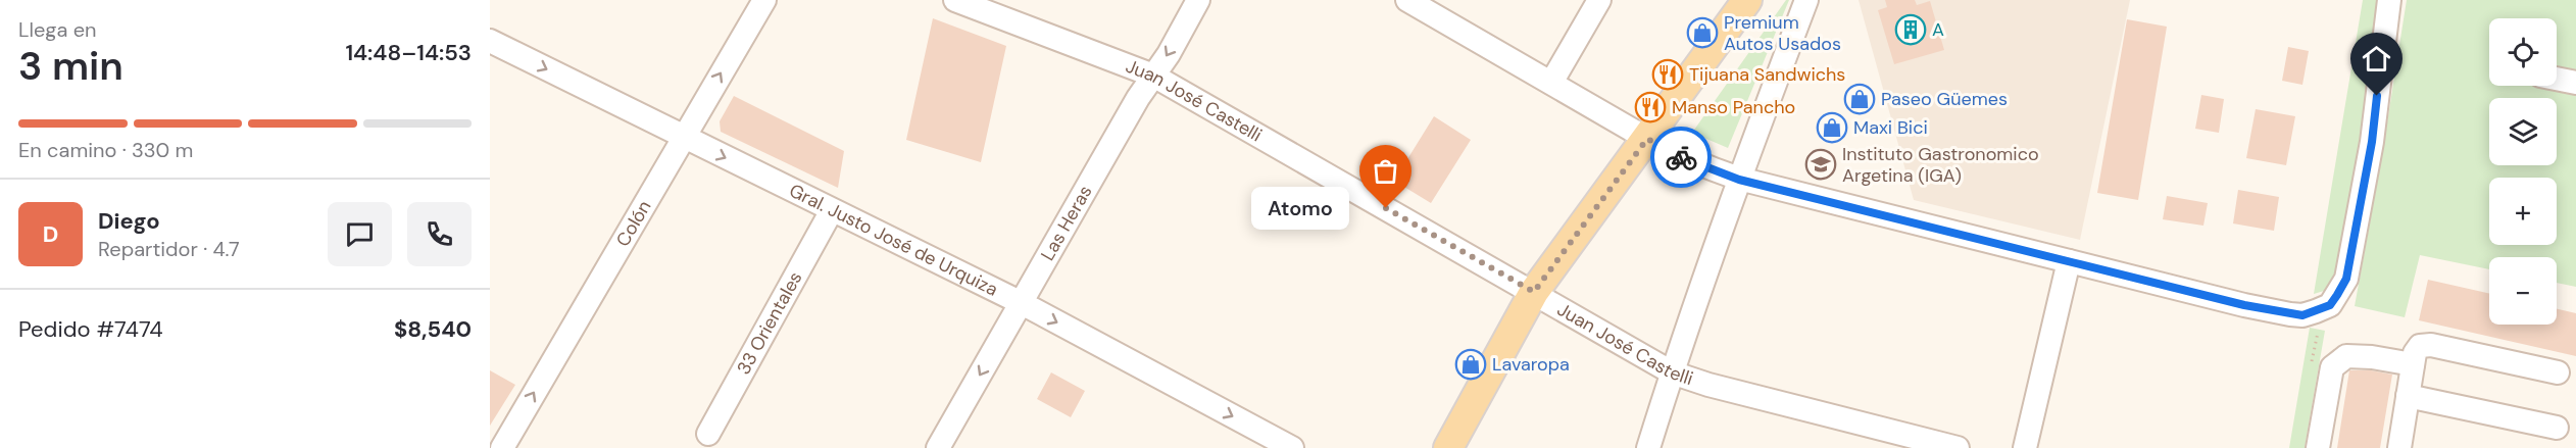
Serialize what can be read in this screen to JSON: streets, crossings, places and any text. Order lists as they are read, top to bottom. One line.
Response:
{"streets":{"street":["Juan José Castelli","Colón","Las Heras","Gral. Justo José de Urquiza","33 Orientales"]},"crossings":[["Juan José Castelli","Las Heras"],["Colón","Gral. Justo José de Urquiza"],["Las Heras","Gral. Justo José de Urquiza"],["Gral. Justo José de Urquiza","33 Orientales"]],"one_way":["Colón","Las Heras","Gral. Justo José de Urquiza"],"places":{"building":["A"],"shop":["Premium Autos Usados","Paseo Güemes","Maxi Bici","Lavaropa"],"restaurant":["Tijuana Sandwichs","Manso Pancho"],"school or university":["Instituto Gastronomico Argetina (IGA)"],"other":["Atomo"]},"page":{"heading":["3 min","Llega en","14:48–14:53"],"panel":["Diego","Repartidor · 4.7","Pedido #7474","$8,540"],"map_buttons":["+","−"],"bar":"En camino · 330 m","bubble":"Atomo","round":"D"}}
